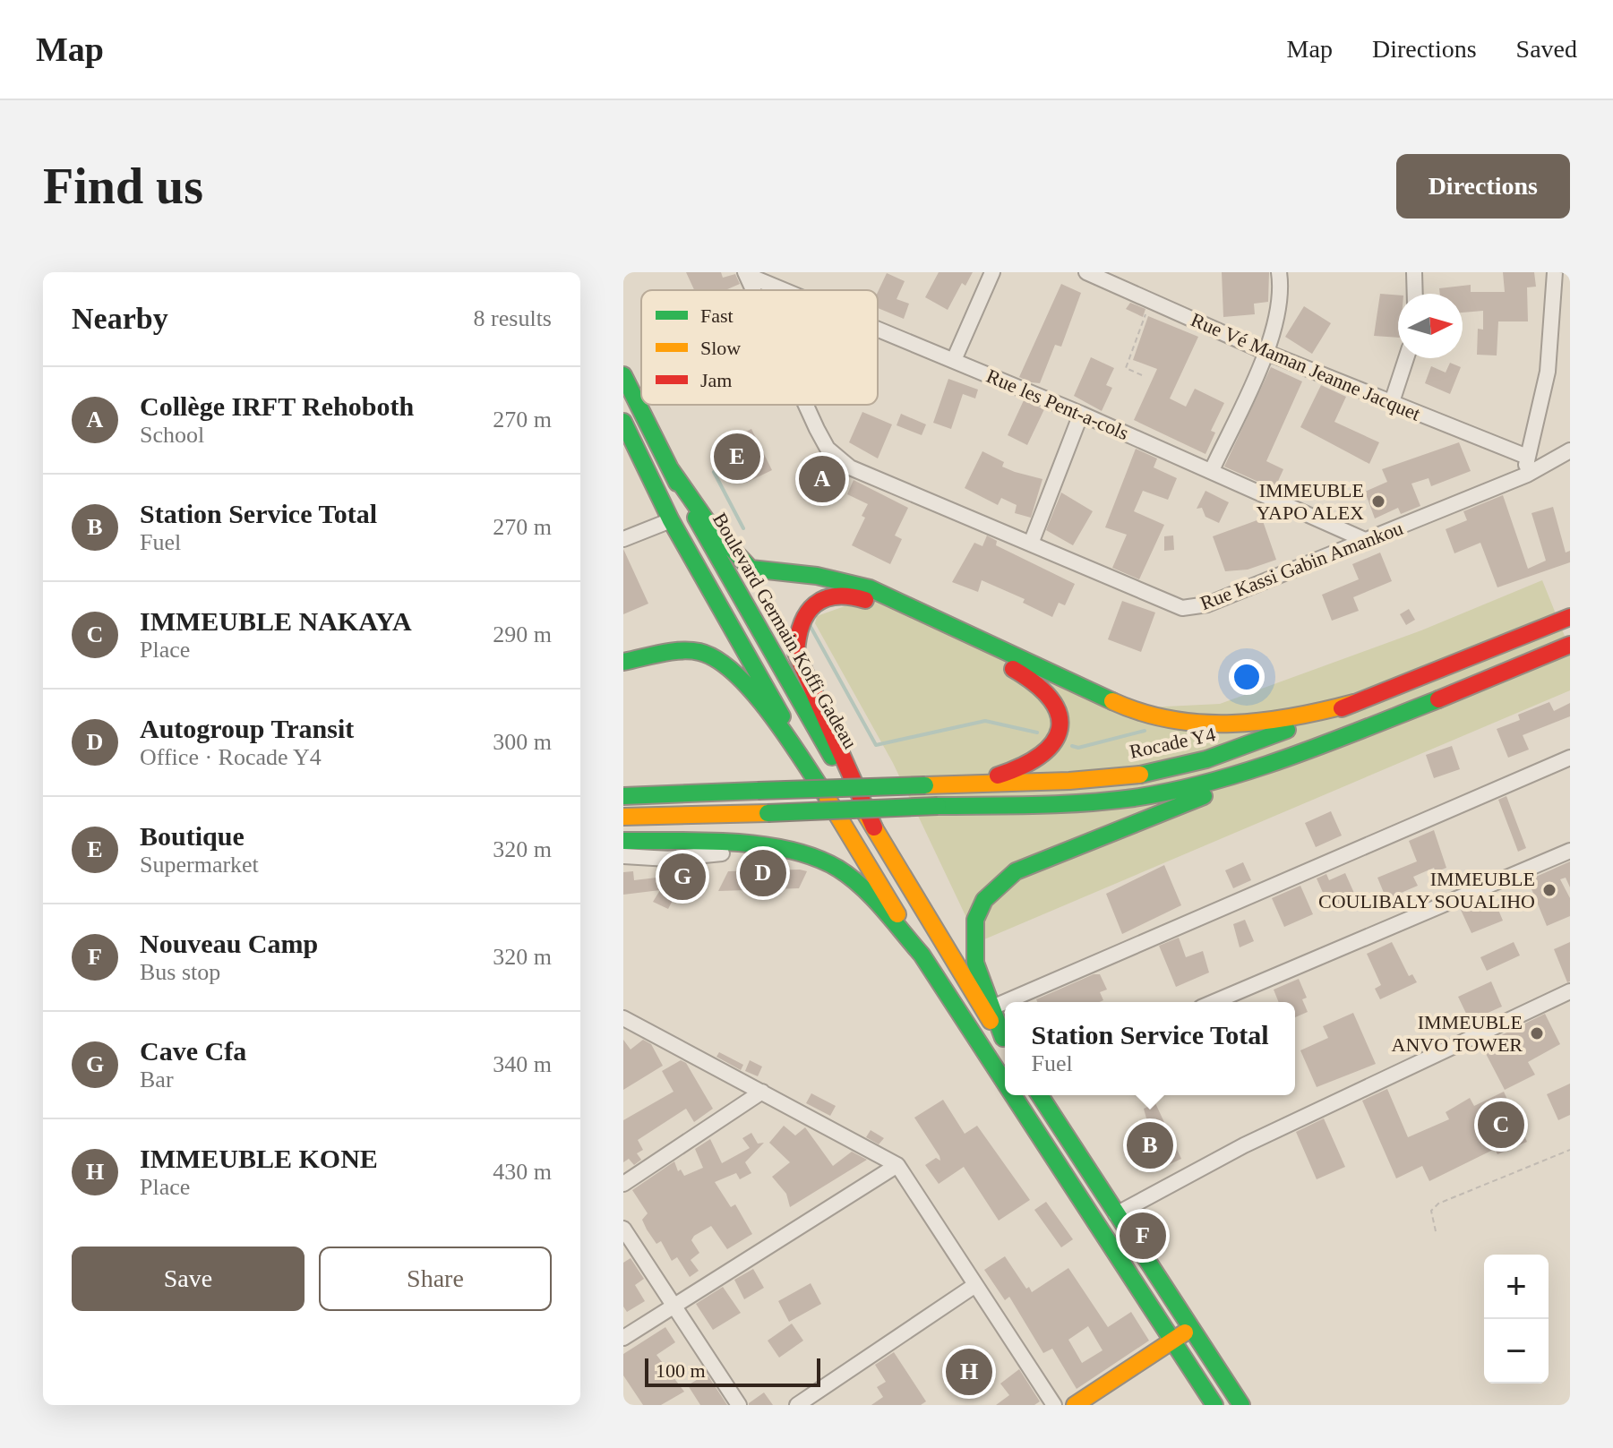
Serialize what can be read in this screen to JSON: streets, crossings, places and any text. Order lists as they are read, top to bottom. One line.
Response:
{"streets":{"main road":["Boulevard Germain Koffi Gadeau","Rocade Y4"],"street":["Rue Vé Maman Jeanne Jacquet","Rue les Pent-a-cols","Rue Kassi Gabin Amankou"]},"crossings":[["Rue les Pent-a-cols","Rue Kassi Gabin Amankou"]],"places":["IMMEUBLE YAPO ALEX","IMMEUBLE COULIBALY SOUALIHO","IMMEUBLE ANVO TOWER"],"legend":["Fast","Slow","Jam"],"scale_bar":"100 m","north":"right","page":{"header":"Map","nav":["Map","Directions","Saved"],"buttons":["Directions",["Save","Share"]],"title":"Find us","heading":["Nearby","8 results"],"list":[{"mark":"A","name":"Collège IRFT Rehoboth","note":"School","value":"270 m"},{"mark":"B","name":"Station Service Total","note":"Fuel","value":"270 m"},{"mark":"C","name":"IMMEUBLE NAKAYA","note":"Place","value":"290 m"},{"mark":"D","name":"Autogroup Transit","note":"Office · Rocade Y4","value":"300 m"},{"mark":"E","name":"Boutique","note":"Supermarket","value":"320 m"},{"mark":"F","name":"Nouveau Camp","note":"Bus stop","value":"320 m"},{"mark":"G","name":"Cave Cfa","note":"Bar","value":"340 m"},{"mark":"H","name":"IMMEUBLE KONE","note":"Place","value":"430 m"}],"pins":["E","A","D","G","C","B","F","H"],"popup":["Station Service Total","Fuel"],"map_buttons":["+","−"],"scale":"100 m"}}
